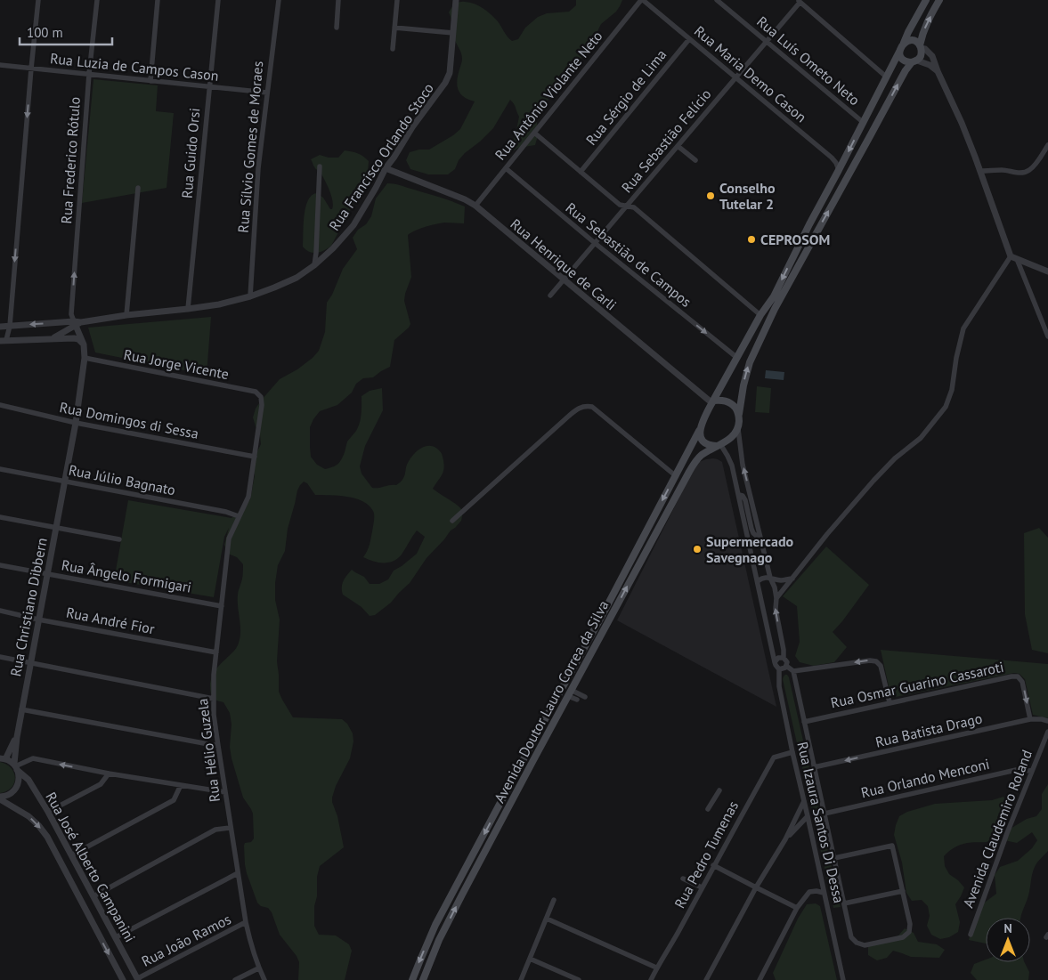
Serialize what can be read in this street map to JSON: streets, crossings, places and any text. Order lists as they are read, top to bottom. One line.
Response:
{"streets":{"main road":["Avenida Doutor Lauro Correa da Silva"],"street":["Rua Luís Ometo Neto","Rua Luzia de Campos Cason","Rua Maria Demo Cason","Rua Antônio Violante Neto","Rua Sérgio de Lima","Rua Sebastião Felício","Rua Sílvio Gomes de Moraes","Rua Guido Orsi","Rua Francisco Orlando Stoco","Rua Frederico Rótulo","Rua Sebastião de Campos","Rua Henrique de Carli","Rua Jorge Vicente","Rua Domingos di Sessa","Rua Júlio Bagnato","Rua Ângelo Formigari","Rua Christiano Dibbern","Rua André Fior","Rua Osmar Guarino Cassaroti","Rua Batista Drago","Rua Hélio Guzela","Rua Orlando Menconi","Rua Izaura Santos Di Dessa","Avenida Claudemiro Roland","Rua Pedro Tumenas","Rua José Alberto Campanini","Rua João Ramos"]},"crossings":[["Rua Luís Ometo Neto","Rua Sebastião Felício"],["Rua Luzia de Campos Cason","Rua Sílvio Gomes de Moraes"],["Rua Luzia de Campos Cason","Rua Guido Orsi"],["Rua Luzia de Campos Cason","Rua Frederico Rótulo"],["Rua Maria Demo Cason","Rua Antônio Violante Neto"],["Rua Maria Demo Cason","Rua Sérgio de Lima"],["Rua Maria Demo Cason","Rua Sebastião Felício"],["Rua Antônio Violante Neto","Rua Sebastião de Campos"],["Rua Antônio Violante Neto","Rua Henrique de Carli"],["Rua Sebastião Felício","Rua Sebastião de Campos"],["Rua Sebastião Felício","Rua Henrique de Carli"],["Rua Sílvio Gomes de Moraes","Rua Francisco Orlando Stoco"],["Rua Guido Orsi","Rua Francisco Orlando Stoco"],["Rua Francisco Orlando Stoco","Rua Frederico Rótulo"],["Rua Francisco Orlando Stoco","Rua Henrique de Carli"],["Rua Francisco Orlando Stoco","Rua Christiano Dibbern"],["Rua Frederico Rótulo","Rua Christiano Dibbern"],["Rua Henrique de Carli","Avenida Doutor Lauro Correa da Silva"],["Rua Jorge Vicente","Rua Christiano Dibbern"],["Rua Jorge Vicente","Rua Hélio Guzela"],["Rua Domingos di Sessa","Rua Christiano Dibbern"],["Rua Domingos di Sessa","Rua Hélio Guzela"],["Rua Júlio Bagnato","Rua Christiano Dibbern"],["Rua Júlio Bagnato","Rua Hélio Guzela"],["Rua Ângelo Formigari","Rua Christiano Dibbern"],["Rua Ângelo Formigari","Rua Hélio Guzela"],["Rua Christiano Dibbern","Rua André Fior"],["Rua Christiano Dibbern","Rua José Alberto Campanini"],["Rua André Fior","Rua Hélio Guzela"],["Rua Osmar Guarino Cassaroti","Rua Batista Drago"],["Rua Osmar Guarino Cassaroti","Rua Izaura Santos Di Dessa"],["Rua Batista Drago","Rua Izaura Santos Di Dessa"],["Rua Hélio Guzela","Rua João Ramos"],["Rua Orlando Menconi","Rua Izaura Santos Di Dessa"],["Rua Orlando Menconi","Avenida Claudemiro Roland"],["Rua Izaura Santos Di Dessa","Rua Pedro Tumenas"],["Rua José Alberto Campanini","Rua João Ramos"]],"one_way":["Rua Frederico Rótulo","Rua Sebastião de Campos","Rua Osmar Guarino Cassaroti","Rua Batista Drago"],"places":["Conselho Tutelar 2","CEPROSOM","Supermercado Savegnago"],"scale_bar":"100 m","north":"top"}
